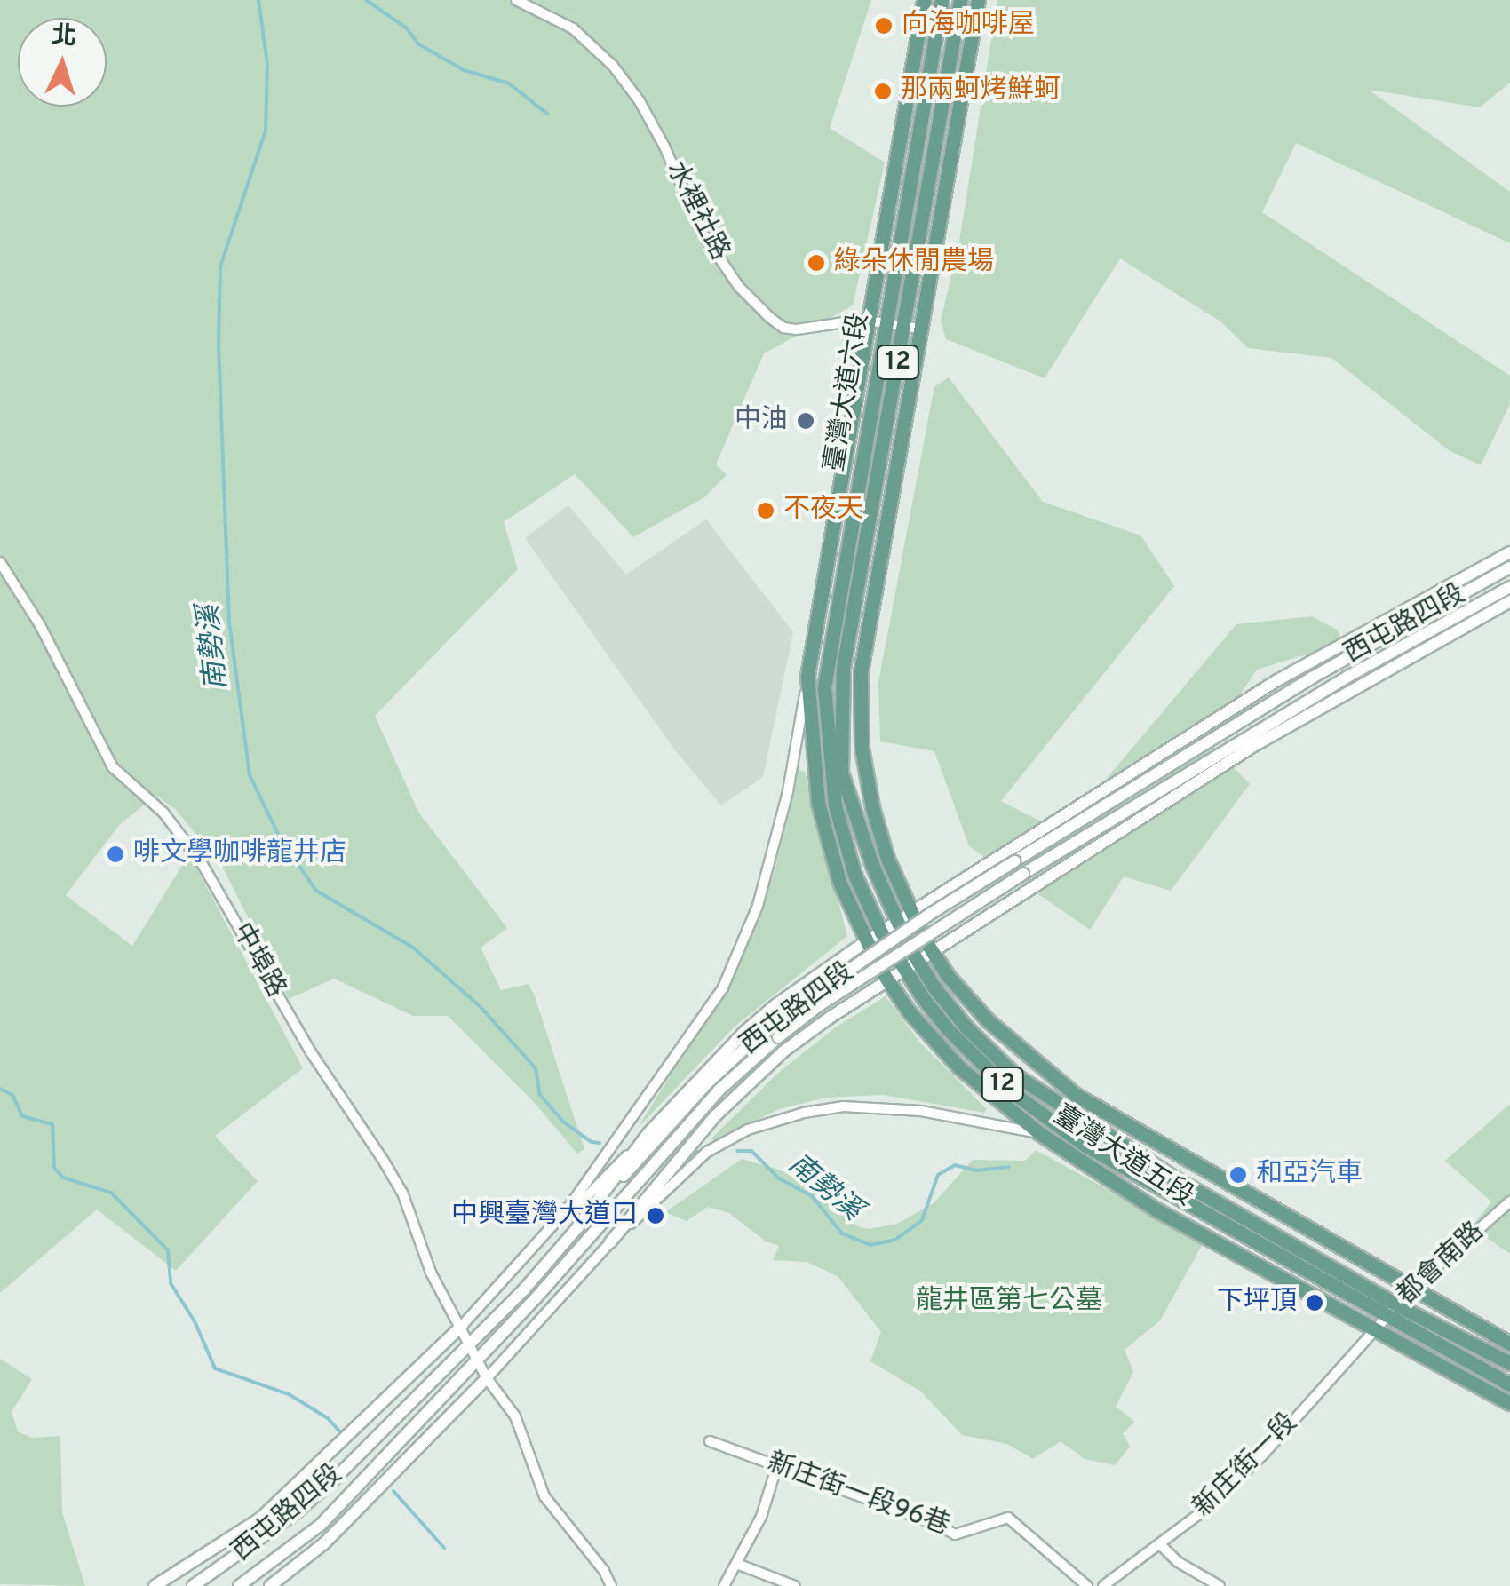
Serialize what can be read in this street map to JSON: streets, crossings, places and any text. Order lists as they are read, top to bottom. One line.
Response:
{"streets":{"main road":["12","臺灣大道六段","臺灣大道五段"],"street":["水裡社路","西屯路四段","中埠路","都會南路","新庄街一段","新庄街一段96巷"]},"crossings":[["水裡社路","臺灣大道六段"],["臺灣大道六段","西屯路四段"],["臺灣大道六段","臺灣大道五段"],["西屯路四段","中埠路"],["西屯路四段","臺灣大道五段"],["臺灣大道五段","都會南路"],["臺灣大道五段","新庄街一段"],["都會南路","新庄街一段"]],"water":["南勢溪"],"parks":["龍井區第七公墓"],"places":["向海咖啡屋","那兩蚵烤鮮蚵","綠朵休閒農場","中油","不夜天","啡文學咖啡龍井店","和亞汽車","中興臺灣大道口","下坪頂"],"north":"top"}
